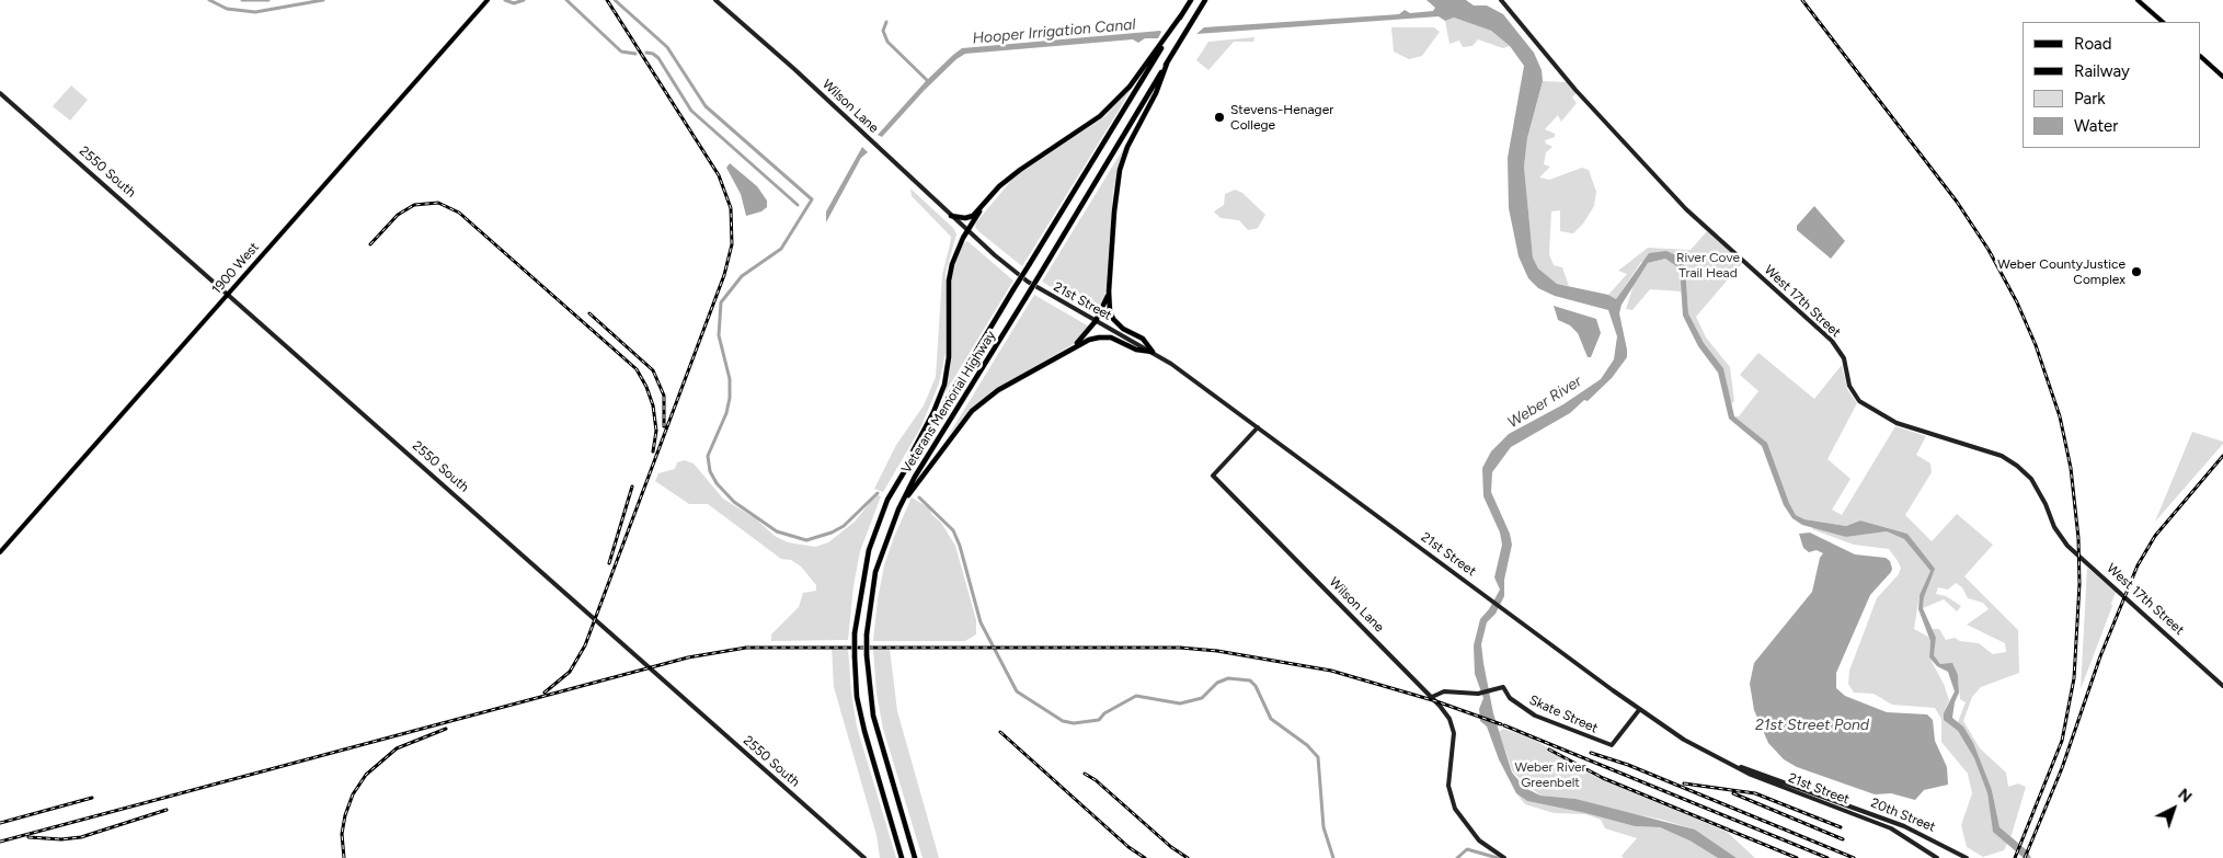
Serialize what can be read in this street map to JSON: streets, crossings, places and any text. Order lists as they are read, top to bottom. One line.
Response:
{"streets":{"highway":["Veterans Memorial Highway"],"main road":["Wilson Lane","2550 South","1900 West","21st Street","West 17th Street","Skate Street","20th Street"]},"crossings":[["Wilson Lane","21st Street"],["Wilson Lane","Skate Street"],["2550 South","1900 West"],["21st Street","Skate Street"],["21st Street","20th Street"]],"water":["Hooper Irrigation Canal","Weber River","21st Street Pond"],"parks":["River Cove Trail Head","Weber River Greenbelt"],"places":["Stevens-Henager College","Weber CountyJustice Complex"],"legend":["Road","Railway","Park","Water"],"north":"top right"}
